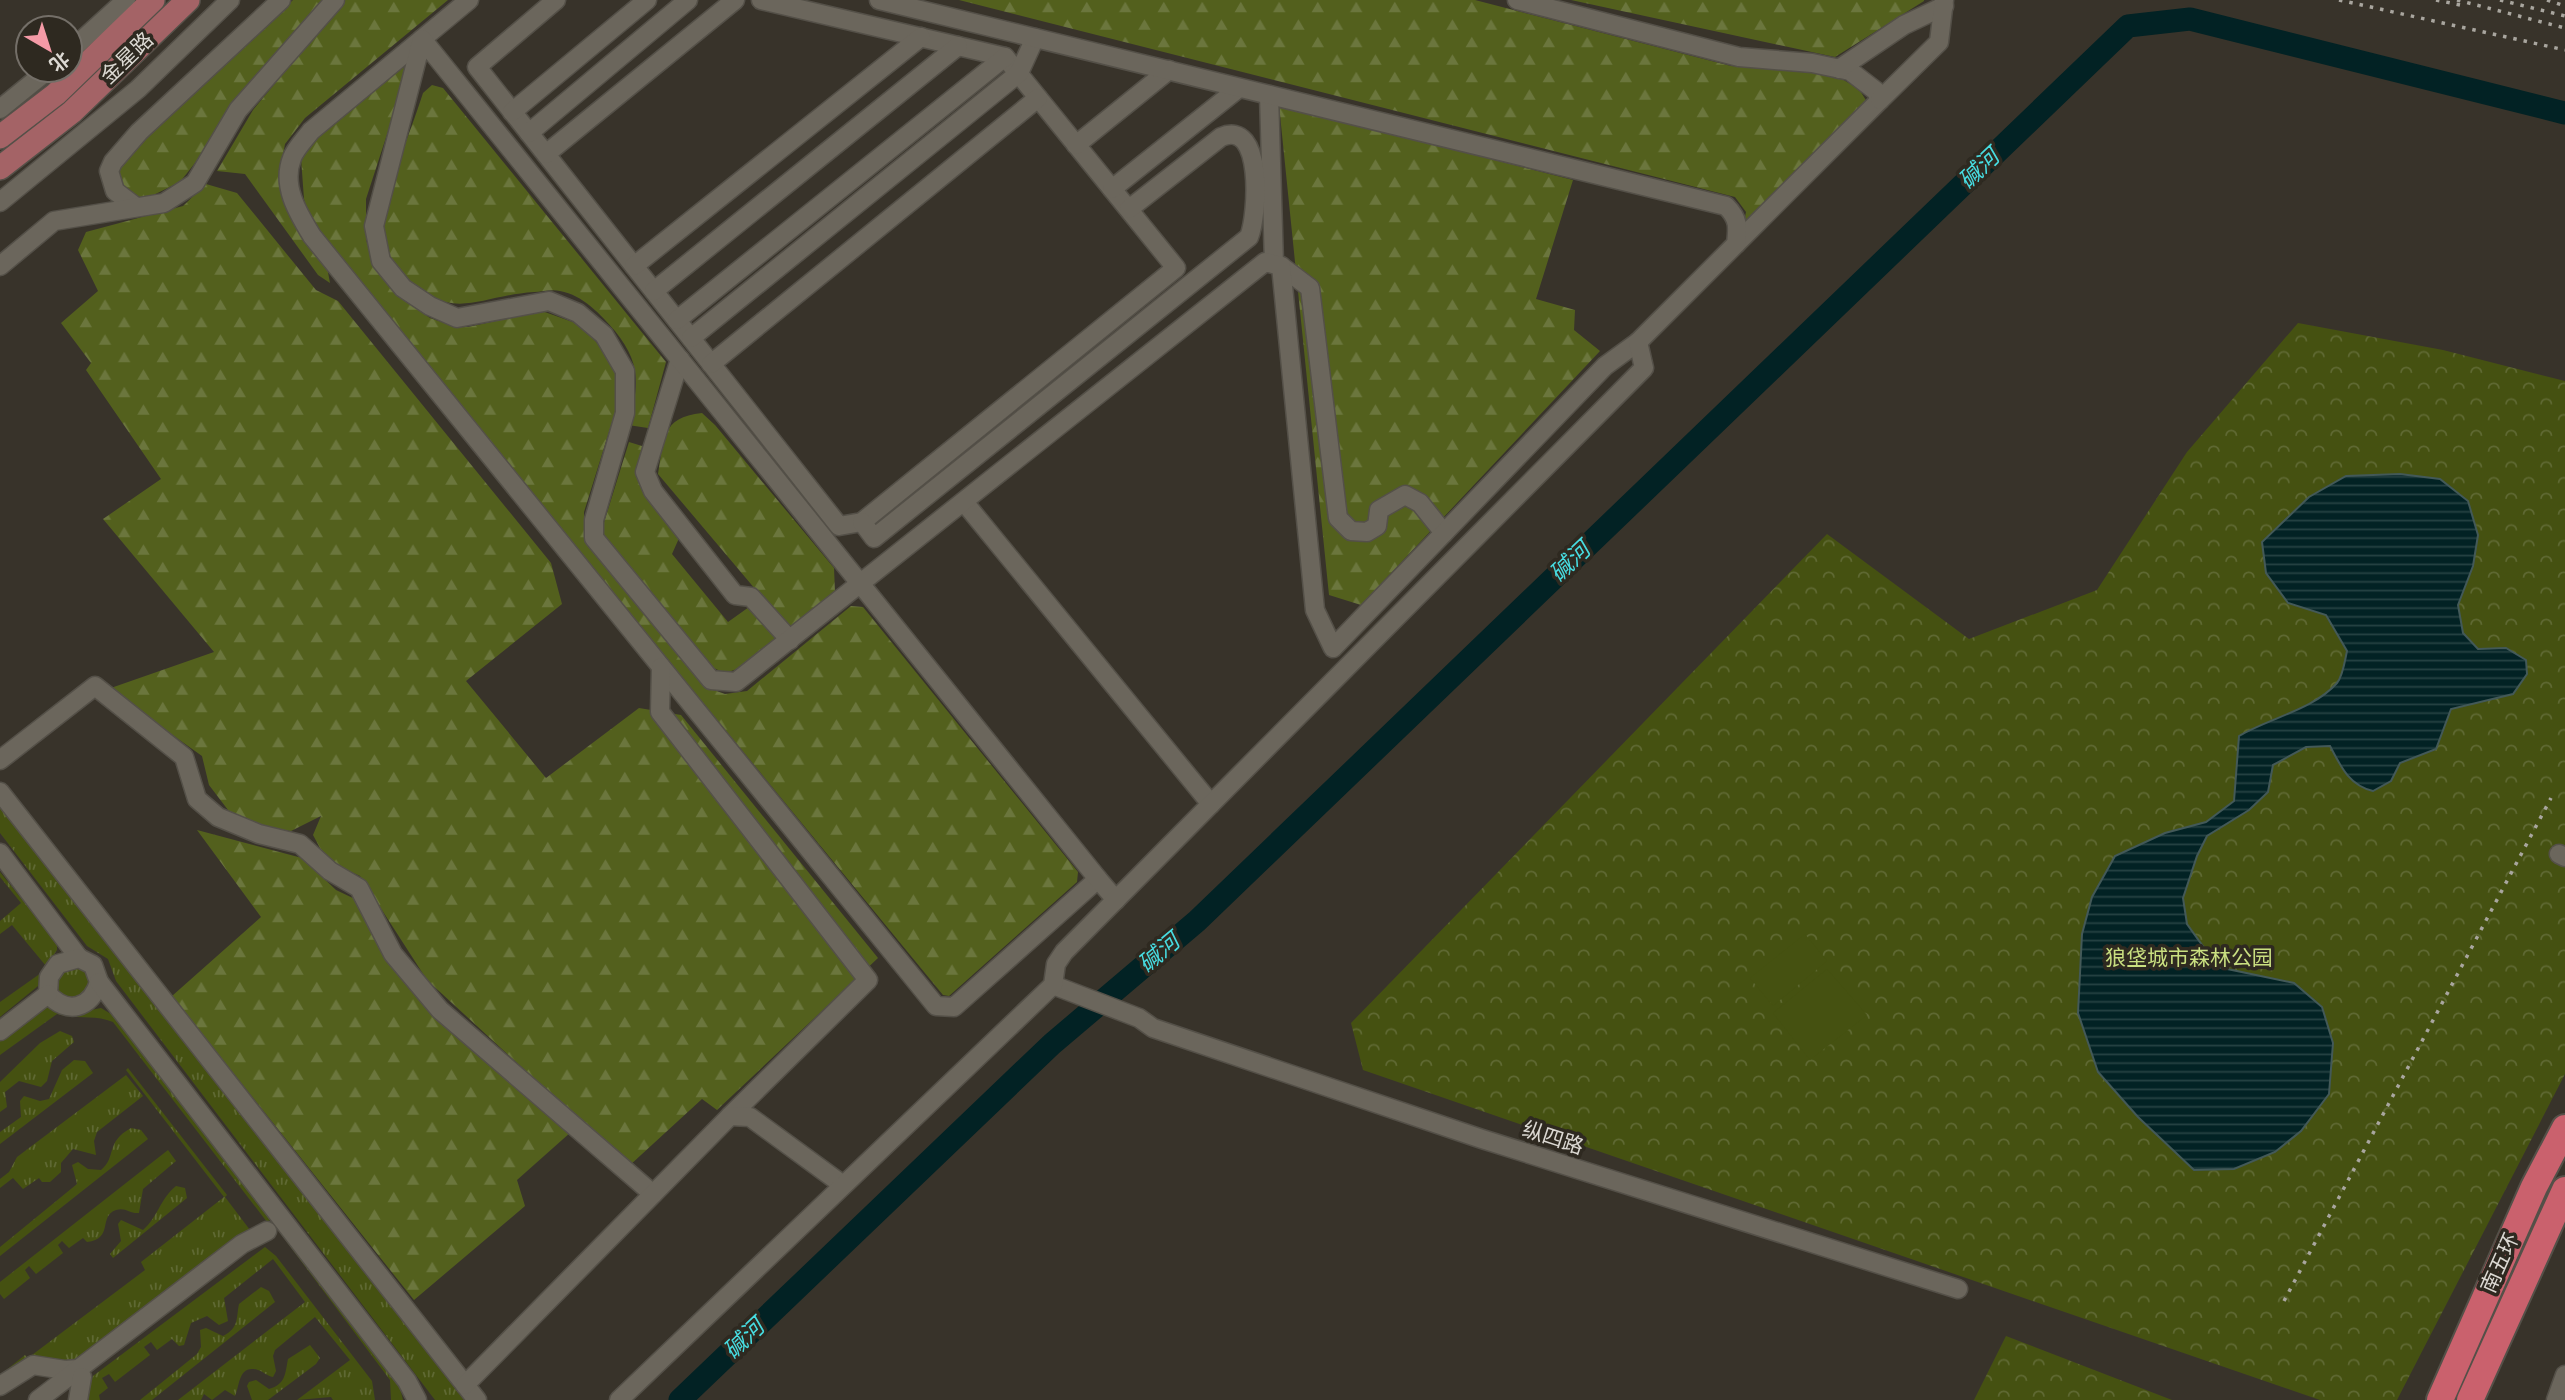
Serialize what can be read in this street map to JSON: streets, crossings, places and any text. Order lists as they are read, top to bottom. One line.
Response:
{"streets":{"highway":["南五环"],"main road":["金星路"],"street":["纵四路"]},"water":["碱河"],"parks":["狼垡城市森林公园"],"north":"bottom right"}
